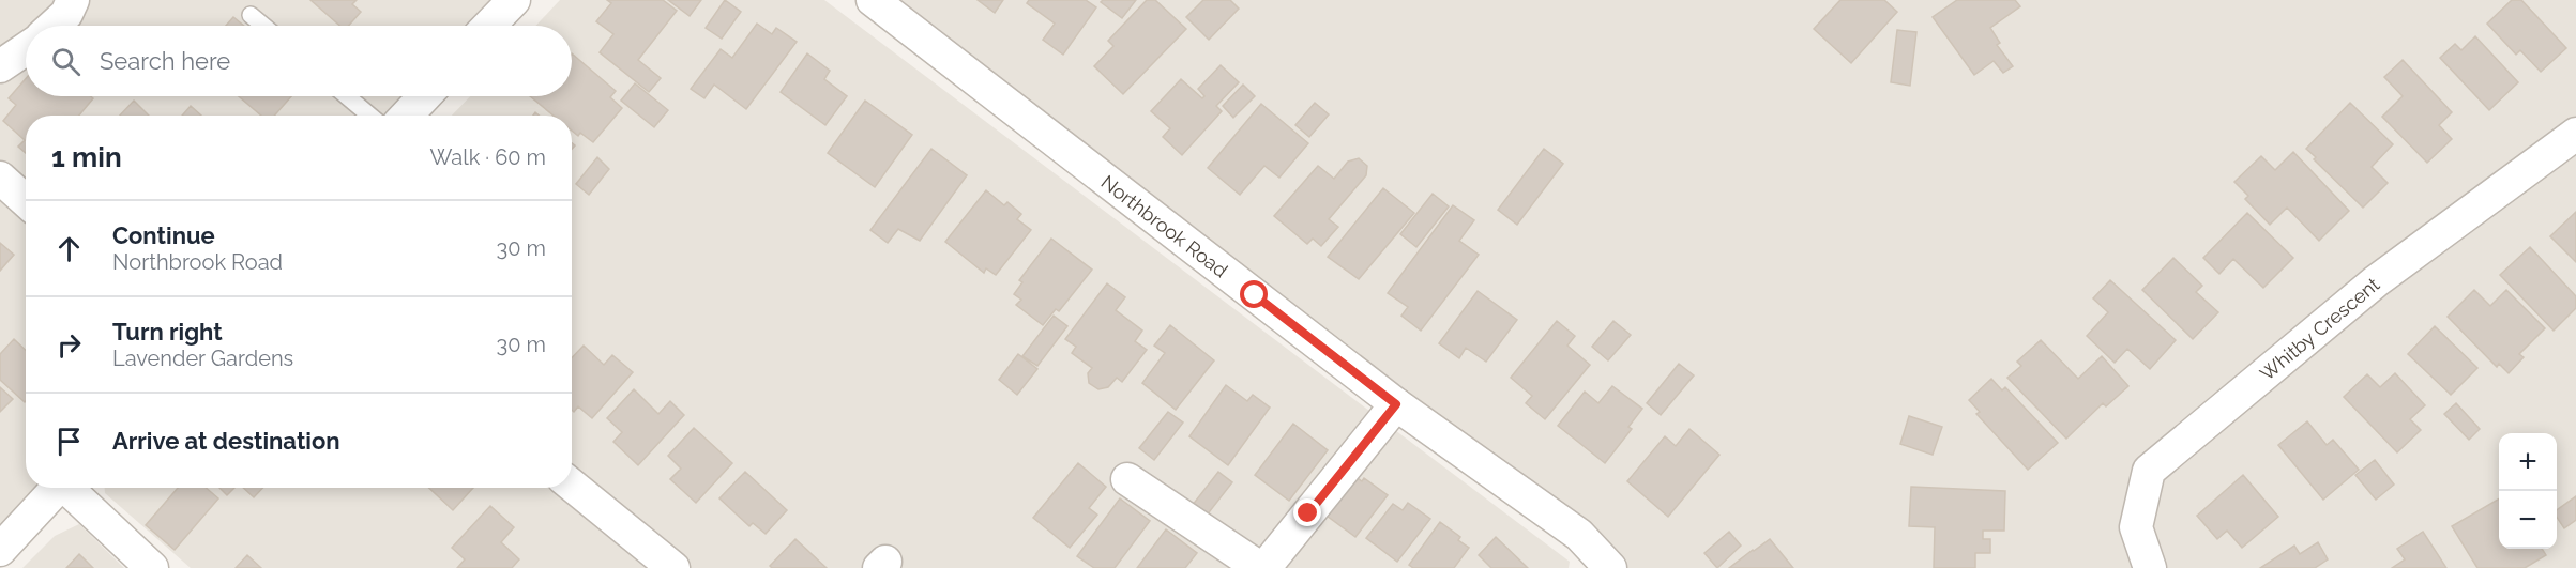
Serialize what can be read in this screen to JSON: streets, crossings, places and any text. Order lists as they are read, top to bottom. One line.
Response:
{"streets":{"street":["Northbrook Road","Whitby Crescent"]},"page":{"search":"Search here","heading":["1 min","Walk · 60 m"],"list":[["Continue","Northbrook Road","30 m"],["Turn right","Lavender Gardens","30 m"],"Arrive at destination"],"map_buttons":["+","−"]}}
